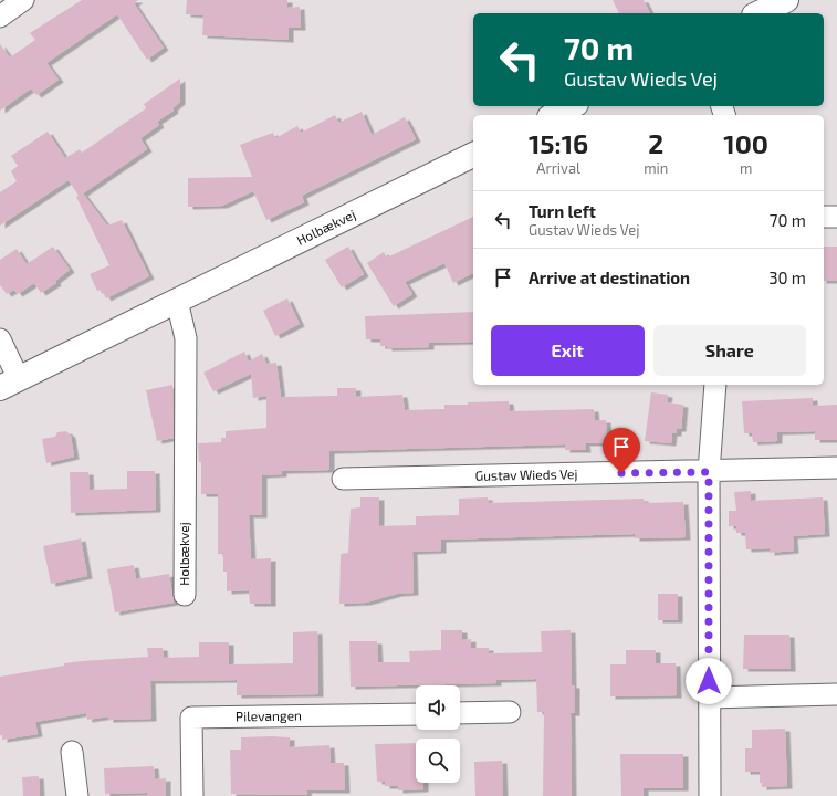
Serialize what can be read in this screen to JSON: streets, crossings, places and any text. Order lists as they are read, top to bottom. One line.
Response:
{"streets":{"main road":["Holbækvej"],"street":["Gustav Wieds Vej","Pilevangen"]},"page":{"turn":["70 m","Gustav Wieds Vej"],"eta":["15:16","Arrival","2","min","100","m"],"list":[{"name":"Turn left","note":"Gustav Wieds Vej","value":"70 m"},{"name":"Arrive at destination","value":"30 m"}],"buttons":["Exit","Share"]}}
